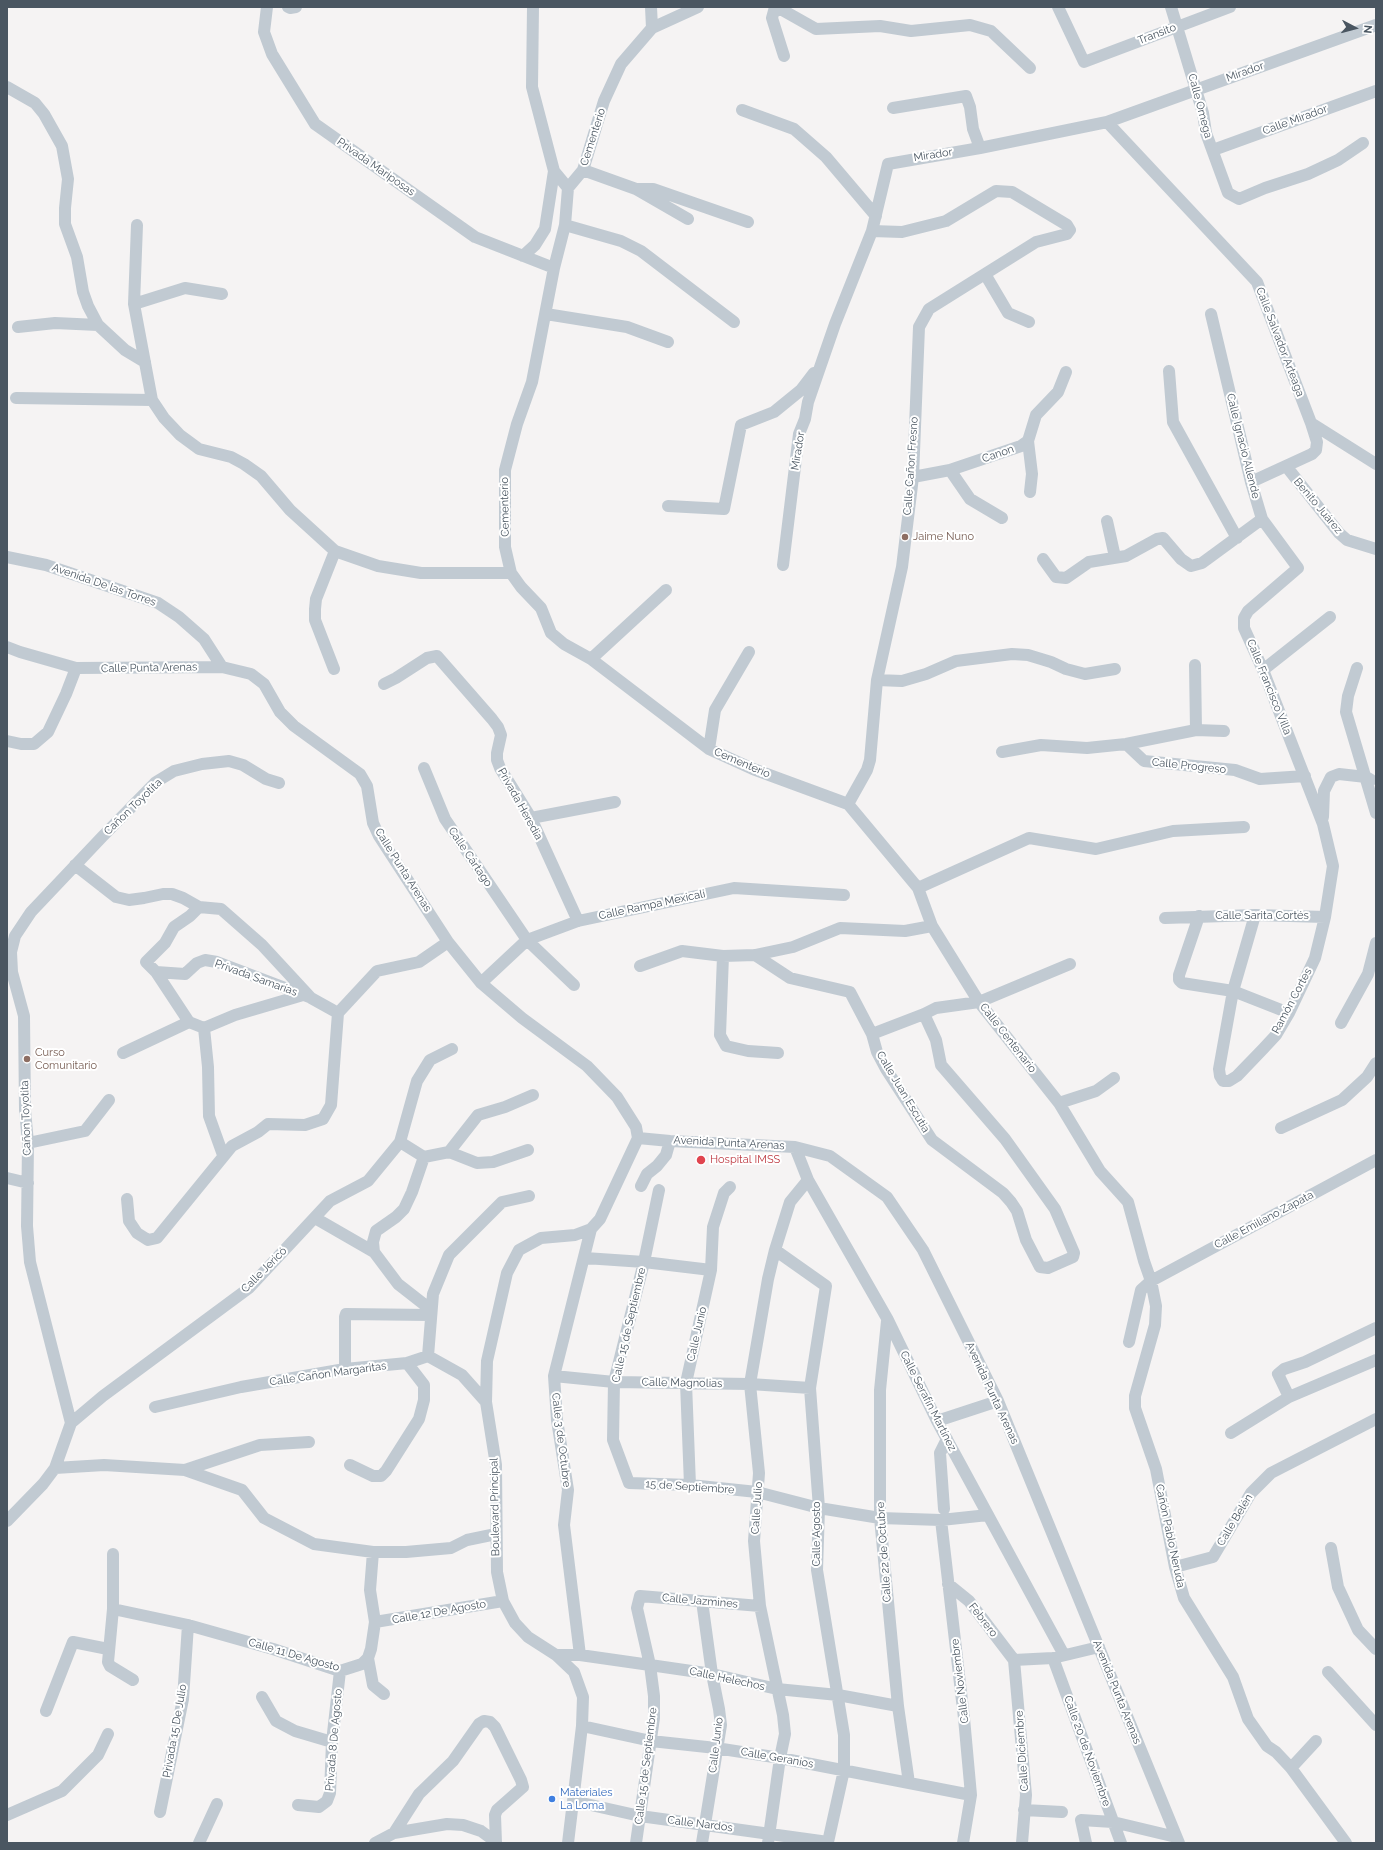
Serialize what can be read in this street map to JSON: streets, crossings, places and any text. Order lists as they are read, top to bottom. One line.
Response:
{"streets":{"street":["Transito","Mirador","Calle Omega","Calle Mirador","Cementerio","Privada Mariposas","Calle Salvador Arteaga","Calle Ignacio Allende","Canon","Calle Cañon Fresno","Benito Juárez","Avenida De las Torres","Calle Punta Arenas","Calle Francisco Villa","Calle Progreso","Privada Heredia","Cañon Toyotita","Calle Cártago","Calle Rampa Mexicali","Calle Sarita Cortés","Privada Samarías","Ramón Cortes","Calle Centenario","Calle Juan Escutia","Avenida Punta Arenas","Calle Emiliano Zapata","Calle Jericó","Calle 15 de Septiembre","Calle Junio","Calle Cañon Margaritas","Calle Magnolias","Calle Serafín Martínez","Calle 3 de Octubre","15 de Septiembre","Boulevard Principal","Calle Julio","Calle Belén","Calle Agosto","Cañón Pablo Neruda","Calle 22 de Octubre","Calle Jazmines","Calle 12 De Agosto","Febrero","Calle 11 De Agosto","Calle Helechos","Calle Noviembre","Privada 15 De Julio","Privada 8 De Agosto","Calle Diciembre","Calle 20 de Noviembre","Calle Geranios","Calle Nardos"]},"crossings":[["Transito","Calle Omega"],["Mirador","Calle Omega"],["Mirador","Calle Salvador Arteaga"],["Mirador","Calle Cañon Fresno"],["Calle Omega","Calle Mirador"],["Cementerio","Privada Mariposas"],["Cementerio","Calle Cañon Fresno"],["Cementerio","Calle Centenario"],["Calle Salvador Arteaga","Calle Ignacio Allende"],["Calle Salvador Arteaga","Benito Juárez"],["Calle Ignacio Allende","Calle Francisco Villa"],["Canon","Calle Cañon Fresno"],["Calle Cañon Fresno","Calle Centenario"],["Avenida De las Torres","Calle Punta Arenas"],["Calle Punta Arenas","Calle Rampa Mexicali"],["Calle Punta Arenas","Avenida Punta Arenas"],["Calle Francisco Villa","Calle Progreso"],["Calle Francisco Villa","Ramón Cortes"],["Privada Heredia","Calle Rampa Mexicali"],["Cañon Toyotita","Calle Jericó"],["Calle Cártago","Calle Rampa Mexicali"],["Calle Sarita Cortés","Ramón Cortes"],["Calle Centenario","Calle Emiliano Zapata"],["Calle Centenario","Cañón Pablo Neruda"],["Avenida Punta Arenas","Calle Serafín Martínez"],["Calle Emiliano Zapata","Cañón Pablo Neruda"],["Calle 15 de Septiembre","Calle Magnolias"],["Calle 15 de Septiembre","15 de Septiembre"],["Calle 15 de Septiembre","Calle Jazmines"],["Calle 15 de Septiembre","Calle Helechos"],["Calle 15 de Septiembre","Calle Geranios"],["Calle 15 de Septiembre","Calle Nardos"],["Calle Junio","Calle Magnolias"],["Calle Junio","15 de Septiembre"],["Calle Junio","Calle Jazmines"],["Calle Junio","Calle Helechos"],["Calle Junio","Calle Geranios"],["Calle Junio","Calle Nardos"],["Calle Magnolias","Calle 3 de Octubre"],["Calle Magnolias","Calle Julio"],["Calle Magnolias","Calle Agosto"],["Calle Serafín Martínez","15 de Septiembre"],["Calle Serafín Martínez","Calle Julio"],["Calle Serafín Martínez","Calle 22 de Octubre"],["Calle Serafín Martínez","Calle Noviembre"],["Calle Serafín Martínez","Calle 20 de Noviembre"],["Calle 3 de Octubre","Boulevard Principal"],["Calle 3 de Octubre","Calle Helechos"],["15 de Septiembre","Calle Julio"],["15 de Septiembre","Calle Agosto"],["15 de Septiembre","Calle 22 de Octubre"],["15 de Septiembre","Calle Noviembre"],["Boulevard Principal","Calle 12 De Agosto"],["Boulevard Principal","Calle Helechos"],["Boulevard Principal","Calle Geranios"],["Boulevard Principal","Calle Nardos"],["Calle Julio","Calle Agosto"],["Calle Julio","Calle Jazmines"],["Calle Julio","Calle Helechos"],["Calle Julio","Calle Geranios"],["Calle Julio","Calle Nardos"],["Calle Belén","Cañón Pablo Neruda"],["Calle Agosto","Calle Helechos"],["Calle Agosto","Calle Geranios"],["Calle Agosto","Calle Nardos"],["Calle 22 de Octubre","Calle Helechos"],["Calle 22 de Octubre","Calle Geranios"],["Febrero","Calle Noviembre"],["Febrero","Calle Diciembre"],["Calle 11 De Agosto","Privada 15 De Julio"],["Calle 11 De Agosto","Privada 8 De Agosto"],["Calle Noviembre","Calle Geranios"]],"places":["Jaime Nuno","Curso Comunitario","Hospital IMSS","Materiales La Loma"],"north":"right"}
